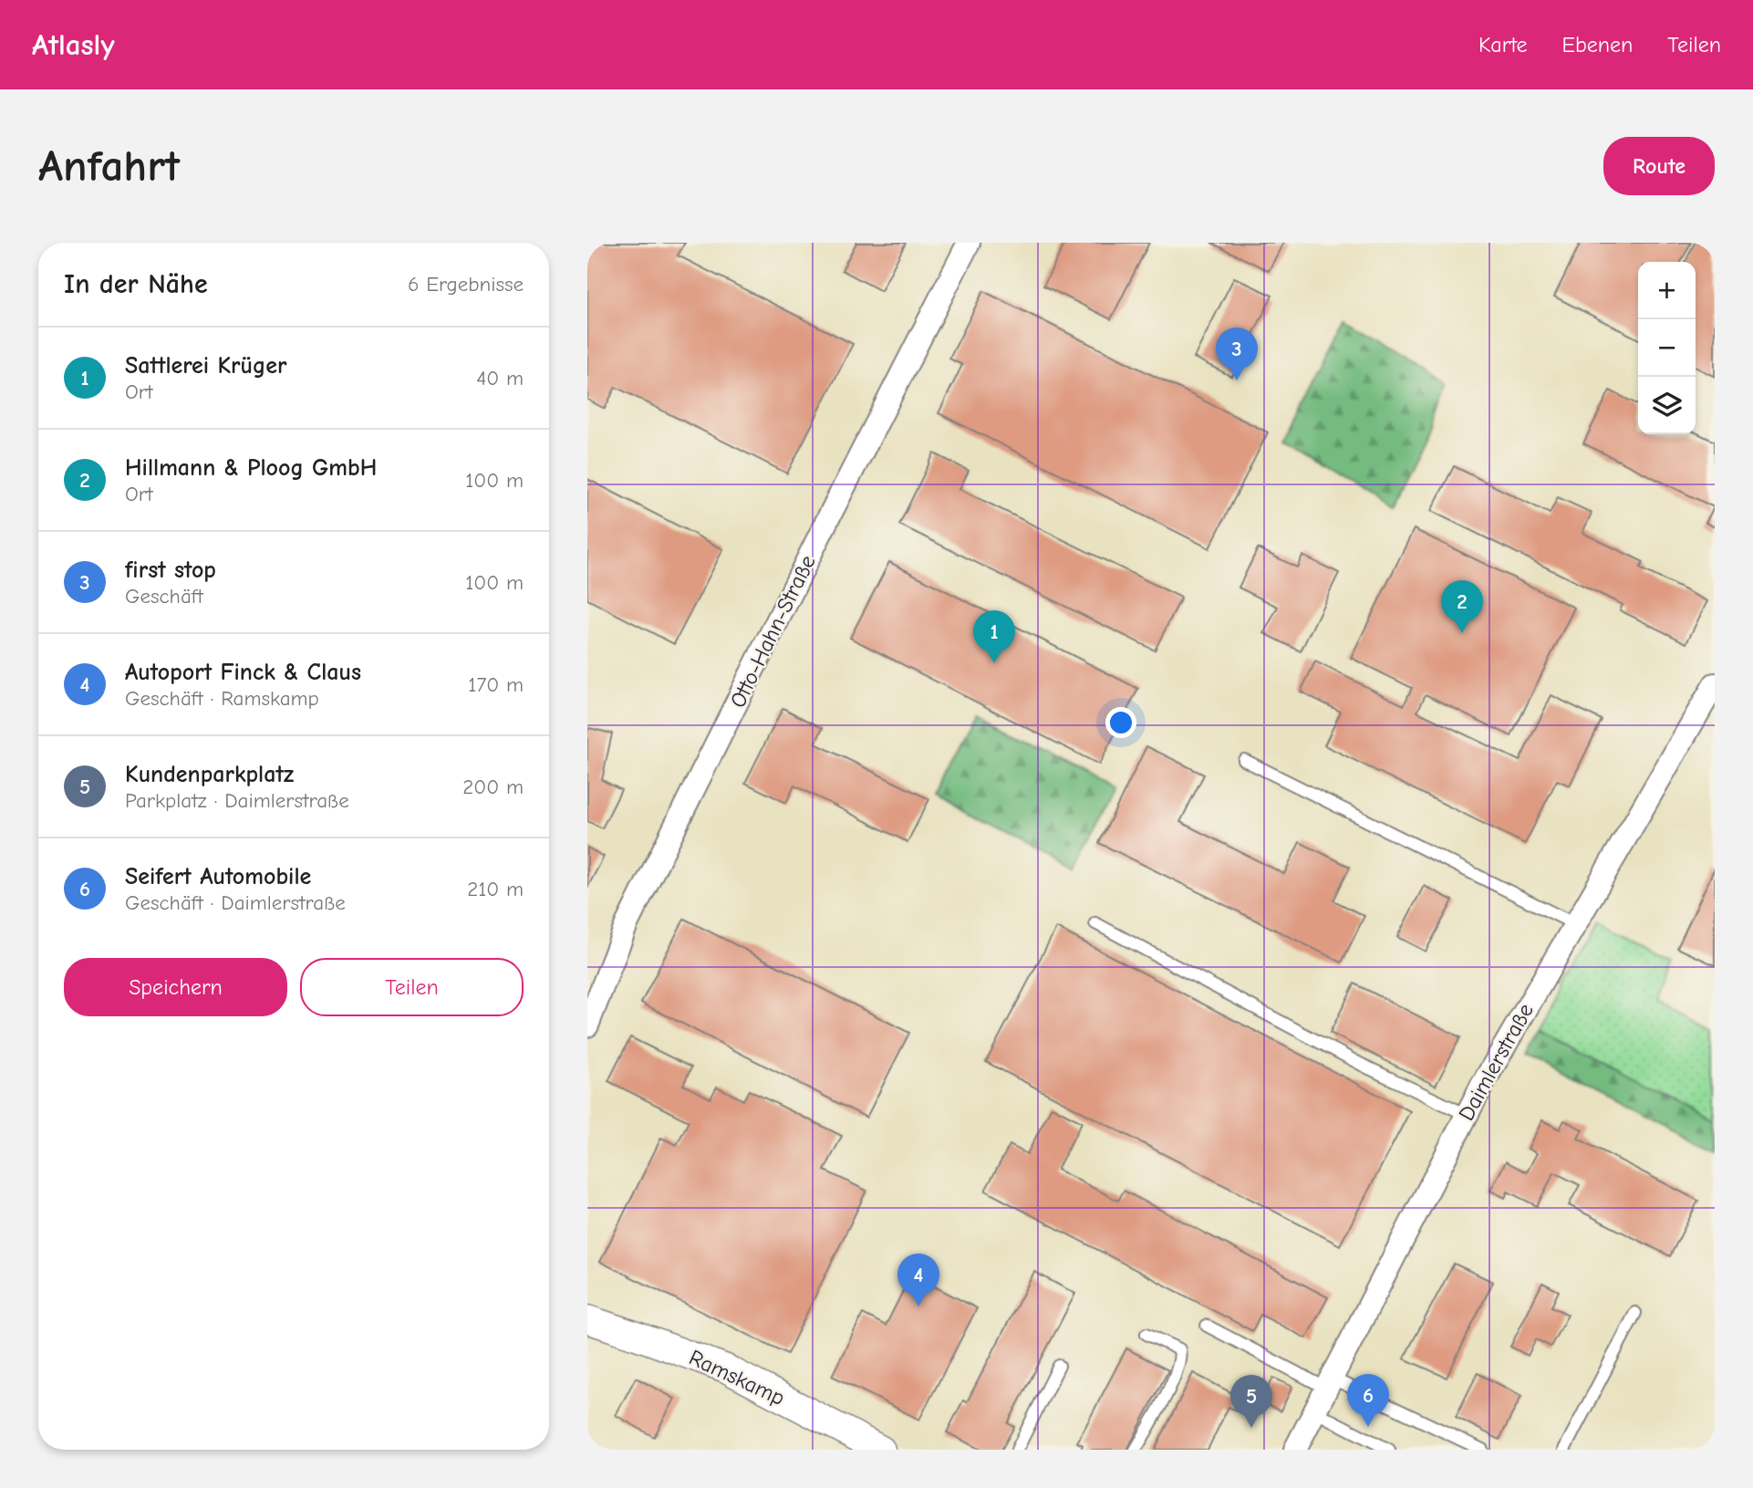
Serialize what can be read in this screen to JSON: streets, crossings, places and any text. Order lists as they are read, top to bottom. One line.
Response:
{"streets":{"street":["Otto-Hahn-Straße","Daimlerstraße","Ramskamp"]},"page":{"header":"Atlasly","nav":["Karte","Ebenen","Teilen"],"buttons":["Route",["Speichern","Teilen"]],"title":"Anfahrt","heading":["In der Nähe","6 Ergebnisse"],"map_buttons":["+","−"],"list":[{"mark":"1","name":"Sattlerei Krüger","note":"Ort","value":"40 m"},{"mark":"2","name":"Hillmann & Ploog GmbH","note":"Ort","value":"100 m"},{"mark":"3","name":"first stop","note":"Geschäft","value":"100 m"},{"mark":"4","name":"Autoport Finck & Claus","note":"Geschäft · Ramskamp","value":"170 m"},{"mark":"5","name":"Kundenparkplatz","note":"Parkplatz · Daimlerstraße","value":"200 m"},{"mark":"6","name":"Seifert Automobile","note":"Geschäft · Daimlerstraße","value":"210 m"}],"pins":["3","2","1","4","6","5"]}}
